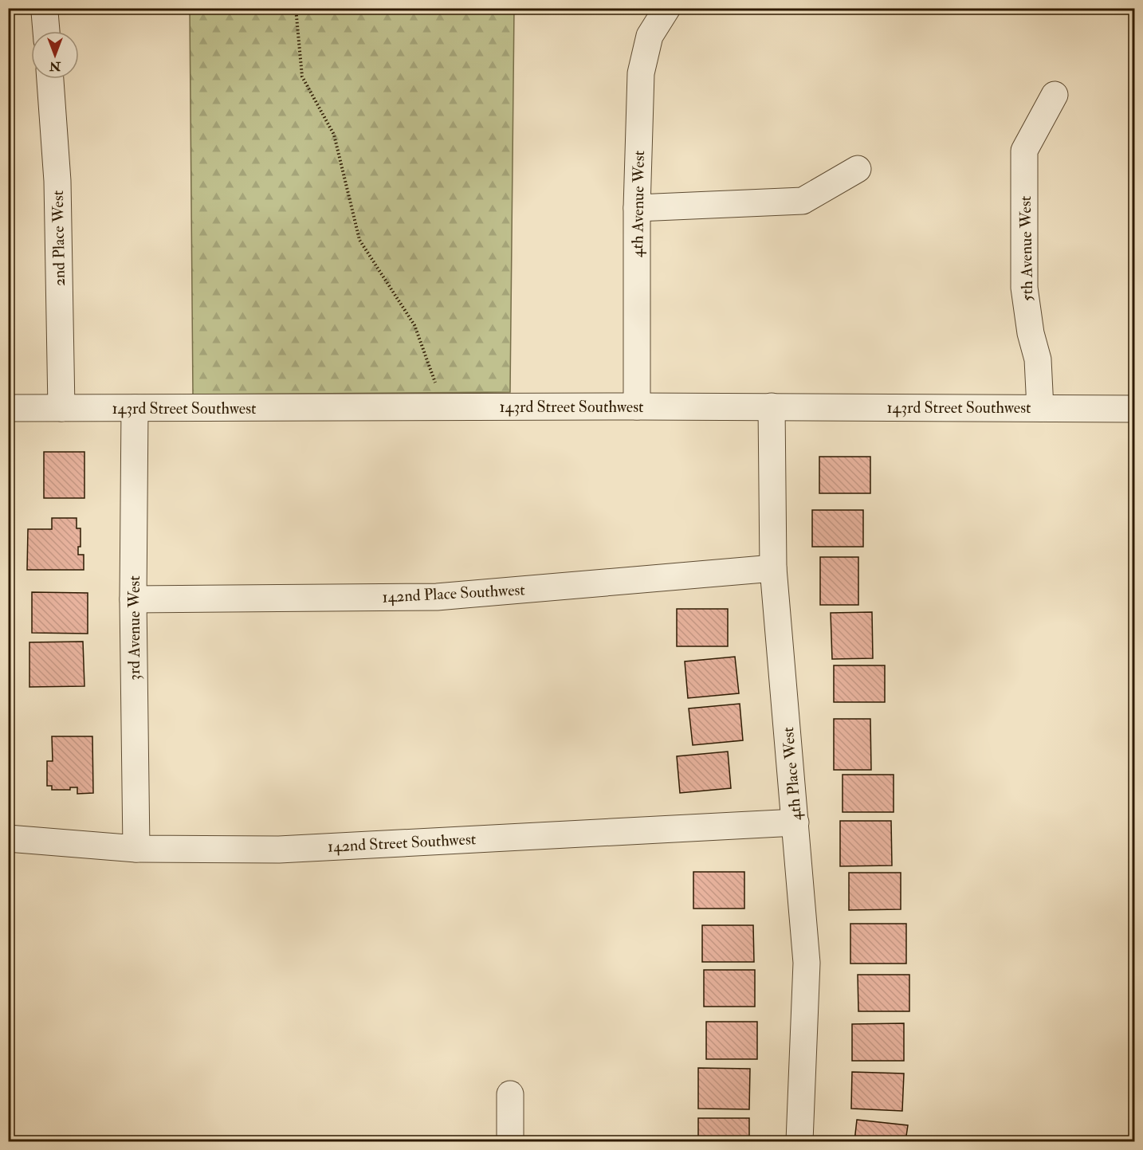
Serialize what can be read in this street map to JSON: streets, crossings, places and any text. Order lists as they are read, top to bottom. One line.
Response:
{"streets":{"street":["4th Avenue West","2nd Place West","5th Avenue West","143rd Street Southwest","142nd Place Southwest","3rd Avenue West","4th Place West","142nd Street Southwest"]},"crossings":[["4th Avenue West","143rd Street Southwest"],["2nd Place West","143rd Street Southwest"],["5th Avenue West","143rd Street Southwest"],["143rd Street Southwest","3rd Avenue West"],["143rd Street Southwest","4th Place West"],["142nd Place Southwest","3rd Avenue West"],["142nd Place Southwest","4th Place West"],["3rd Avenue West","142nd Street Southwest"],["4th Place West","142nd Street Southwest"]],"north":"bottom"}
